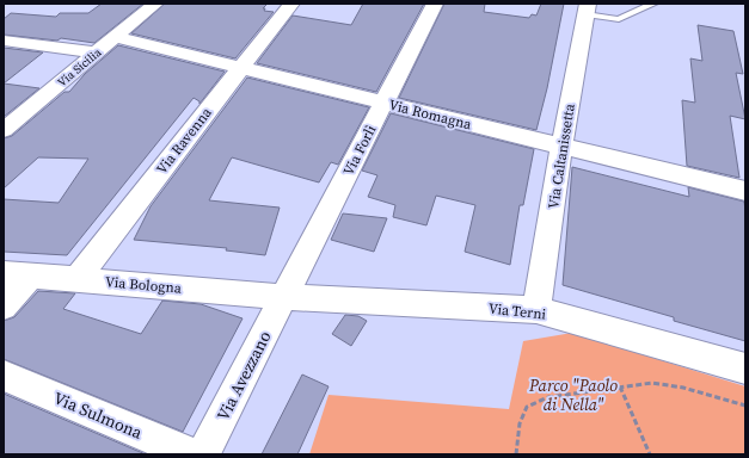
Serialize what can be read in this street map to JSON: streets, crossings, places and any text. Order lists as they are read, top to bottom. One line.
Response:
{"streets":{"street":["Via Sicilia","Via Romagna","Via Ravenna","Via Forlì","Via Caltanissetta","Via Bologna","Via Terni","Via Avezzano","Via Sulmona"]},"crossings":[["Via Sicilia","Via Romagna"],["Via Romagna","Via Ravenna"],["Via Romagna","Via Forlì"],["Via Romagna","Via Caltanissetta"],["Via Ravenna","Via Bologna"],["Via Forlì","Via Bologna"],["Via Forlì","Via Terni"],["Via Forlì","Via Avezzano"],["Via Caltanissetta","Via Terni"],["Via Bologna","Via Terni"],["Via Bologna","Via Avezzano"],["Via Terni","Via Avezzano"]],"parks":["Parco \"Paolo di Nella\""]}
